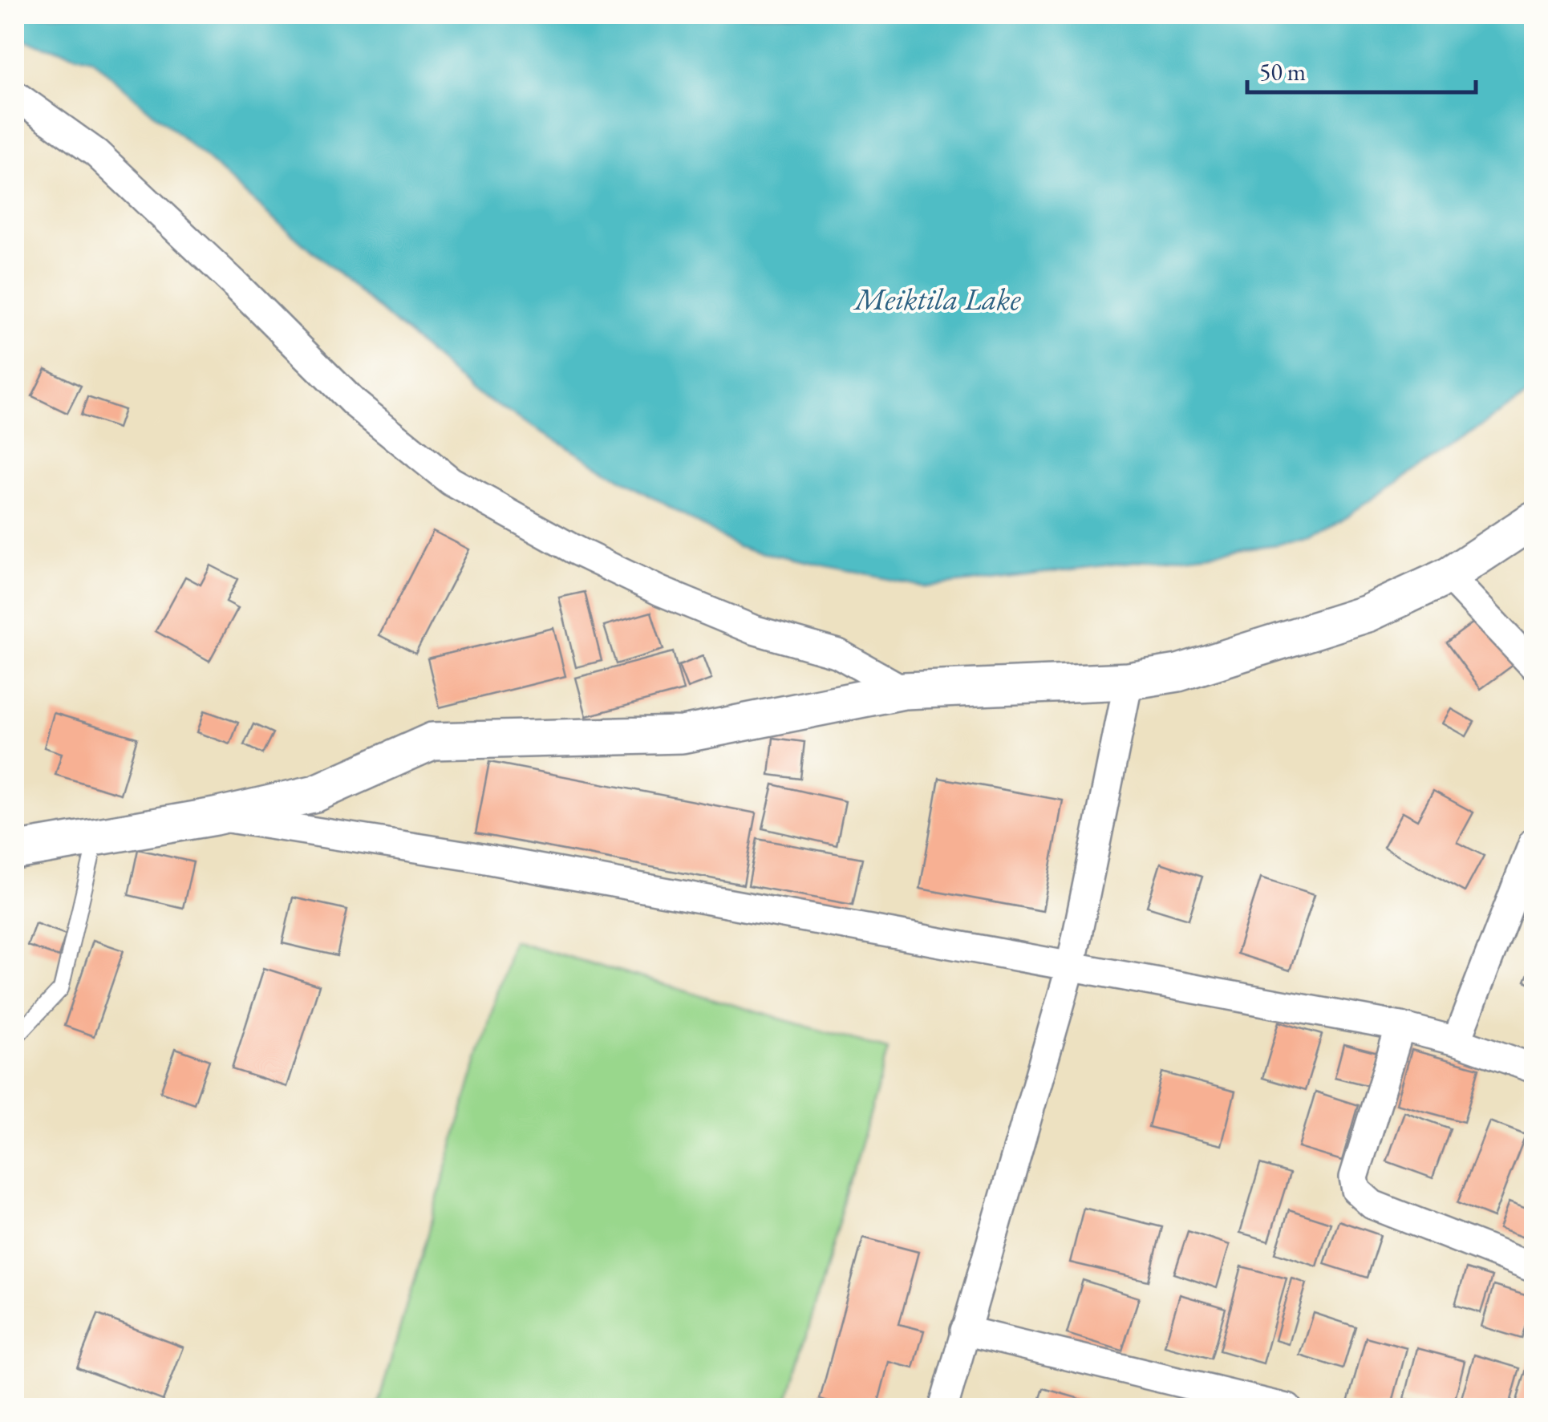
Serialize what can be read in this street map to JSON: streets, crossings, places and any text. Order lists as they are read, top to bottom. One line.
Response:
{"water":["Meiktila Lake"],"scale_bar":"50 m"}
